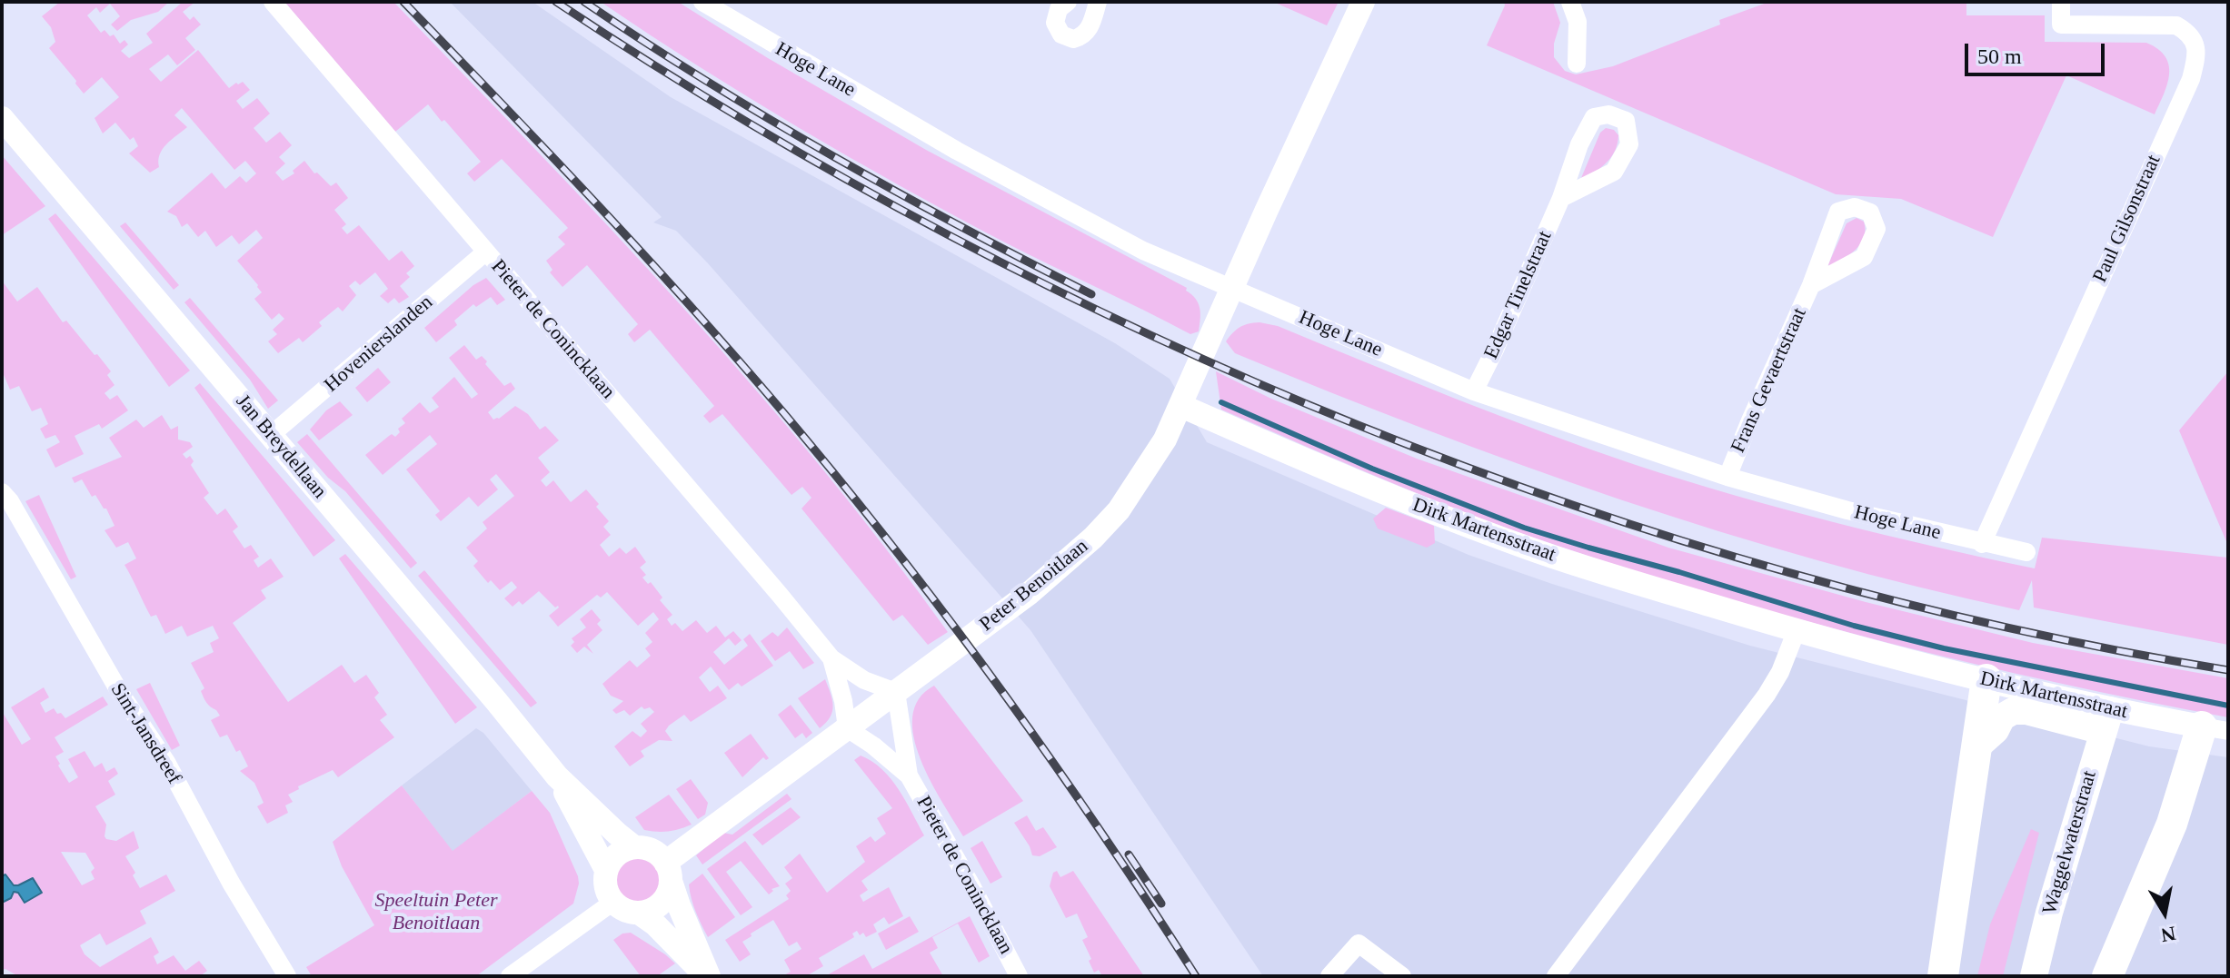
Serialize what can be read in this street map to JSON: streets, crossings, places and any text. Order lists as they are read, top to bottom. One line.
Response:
{"streets":{"main road":["Waggelwaterstraat"],"street":["Hoge Lane","Paul Gilsonstraat","Edgar Tinelstraat","Pieter de Conincklaan","Hovenierslanden","Frans Gevaertstraat","Jan Breydellaan","Dirk Martensstraat","Peter Benoitlaan","Sint-Jansdreef"]},"crossings":[["Hoge Lane","Paul Gilsonstraat"],["Hoge Lane","Edgar Tinelstraat"],["Hoge Lane","Frans Gevaertstraat"],["Hoge Lane","Peter Benoitlaan"],["Pieter de Conincklaan","Hovenierslanden"],["Pieter de Conincklaan","Peter Benoitlaan"],["Hovenierslanden","Jan Breydellaan"],["Jan Breydellaan","Peter Benoitlaan"],["Dirk Martensstraat","Peter Benoitlaan"],["Dirk Martensstraat","Waggelwaterstraat"]],"parks":["Speeltuin Peter Benoitlaan"],"scale_bar":"50 m","north":"bottom"}
